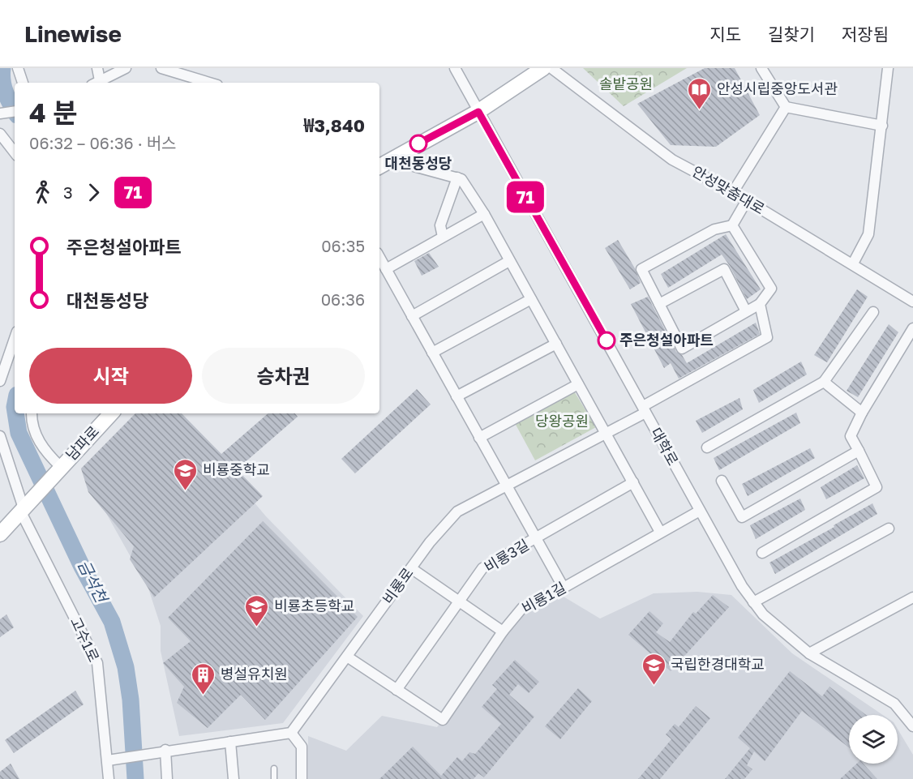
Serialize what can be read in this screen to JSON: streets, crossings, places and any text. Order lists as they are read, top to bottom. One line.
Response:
{"streets":{"street":["안성맞춤대로","남파로","대학로","비룡3길","비룡로","비룡1길","고수1로"]},"crossings":[["남파로","고수1로"],["대학로","비룡로"],["대학로","비룡1길"],["비룡3길","비룡1길"],["비룡로","비룡1길"]],"water":["금석천"],"parks":["솔밭공원","당왕공원"],"places":{"library":["안성시립중앙도서관"],"other":["대천동성당","주은청설아파트"],"school or university":["비룡중학교","비룡초등학교","국립한경대학교"],"building":["병설유치원"]},"lines":["bus line 71"],"page":{"header":"Linewise","nav":["지도","길찾기","저장됨"],"on_map":"71","heading":["4 분","06:32 – 06:36 · 버스","₩3,840"],"legs":["3","71"],"list":[{"name":"주은청설아파트","value":"06:35"},{"name":"대천동성당","value":"06:36"}],"buttons":["시작","승차권"]}}
